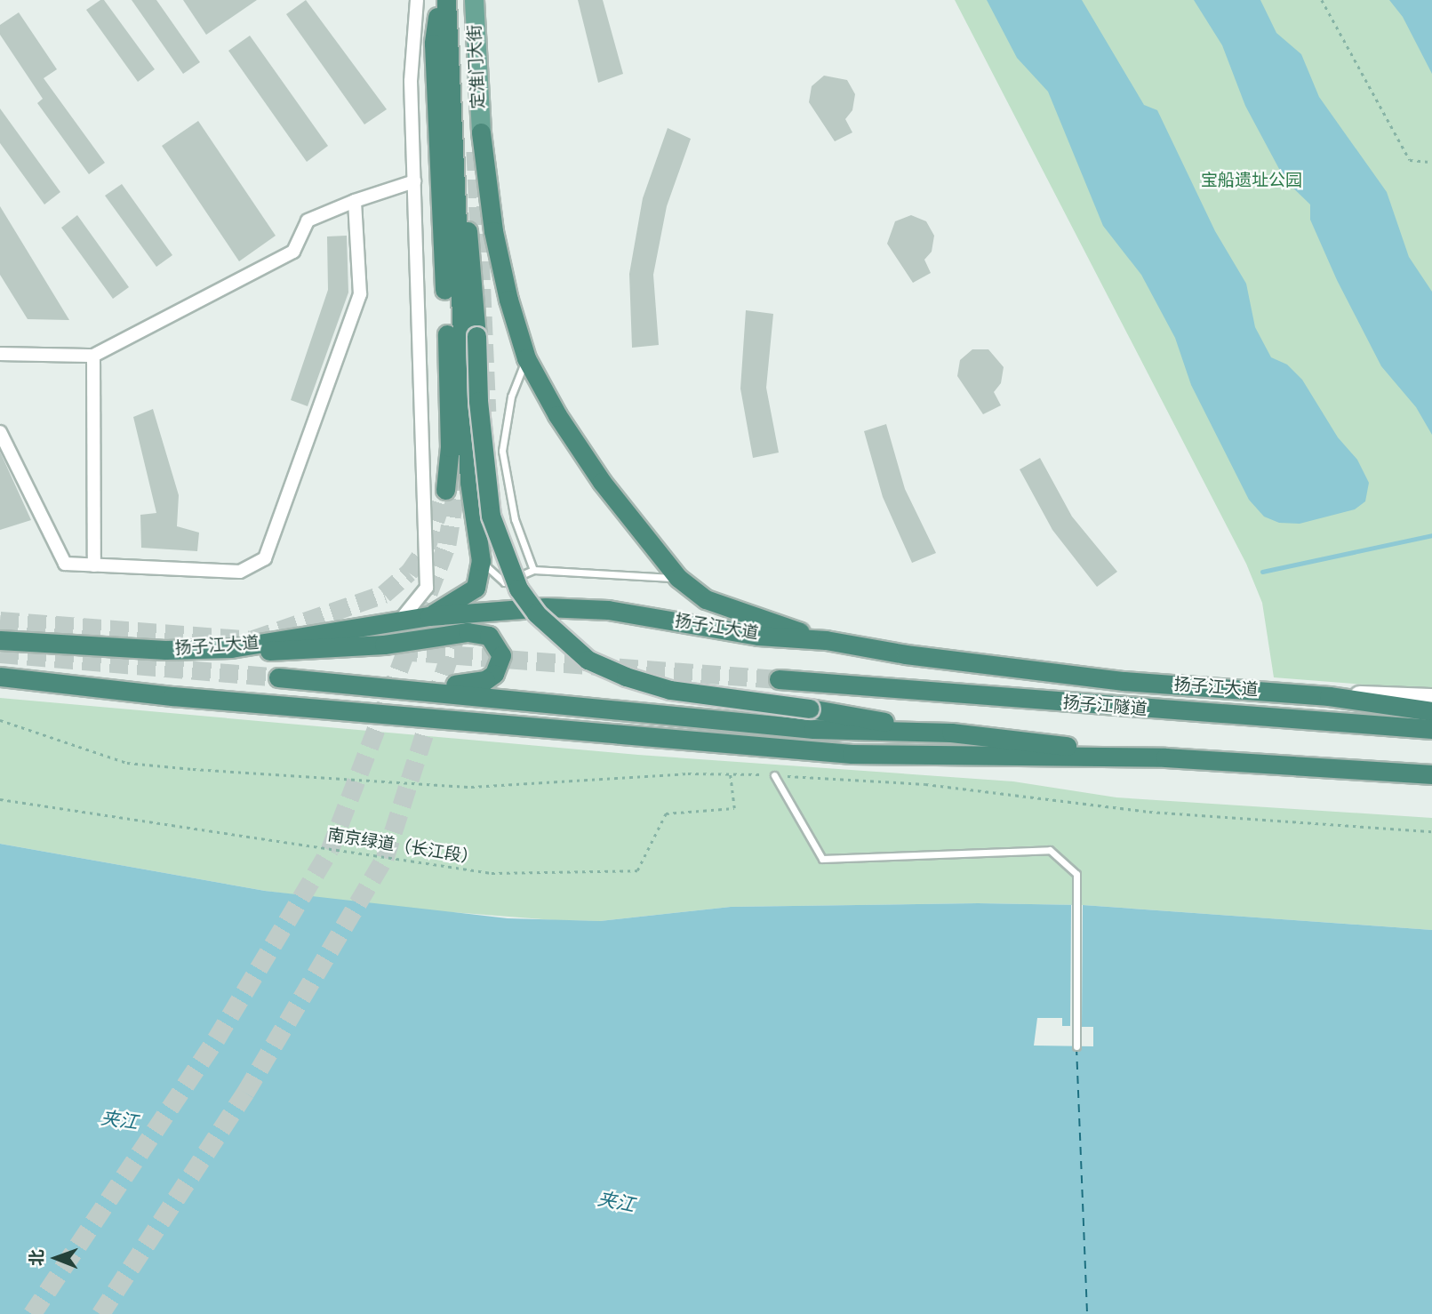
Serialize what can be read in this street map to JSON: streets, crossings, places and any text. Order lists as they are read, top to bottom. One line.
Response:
{"streets":{"highway":["扬子江大道","扬子江隧道"],"main road":["定淮门大街"],"path":["南京绿道（长江段）"]},"water":["夹江"],"parks":["宝船遗址公园"],"north":"left"}
